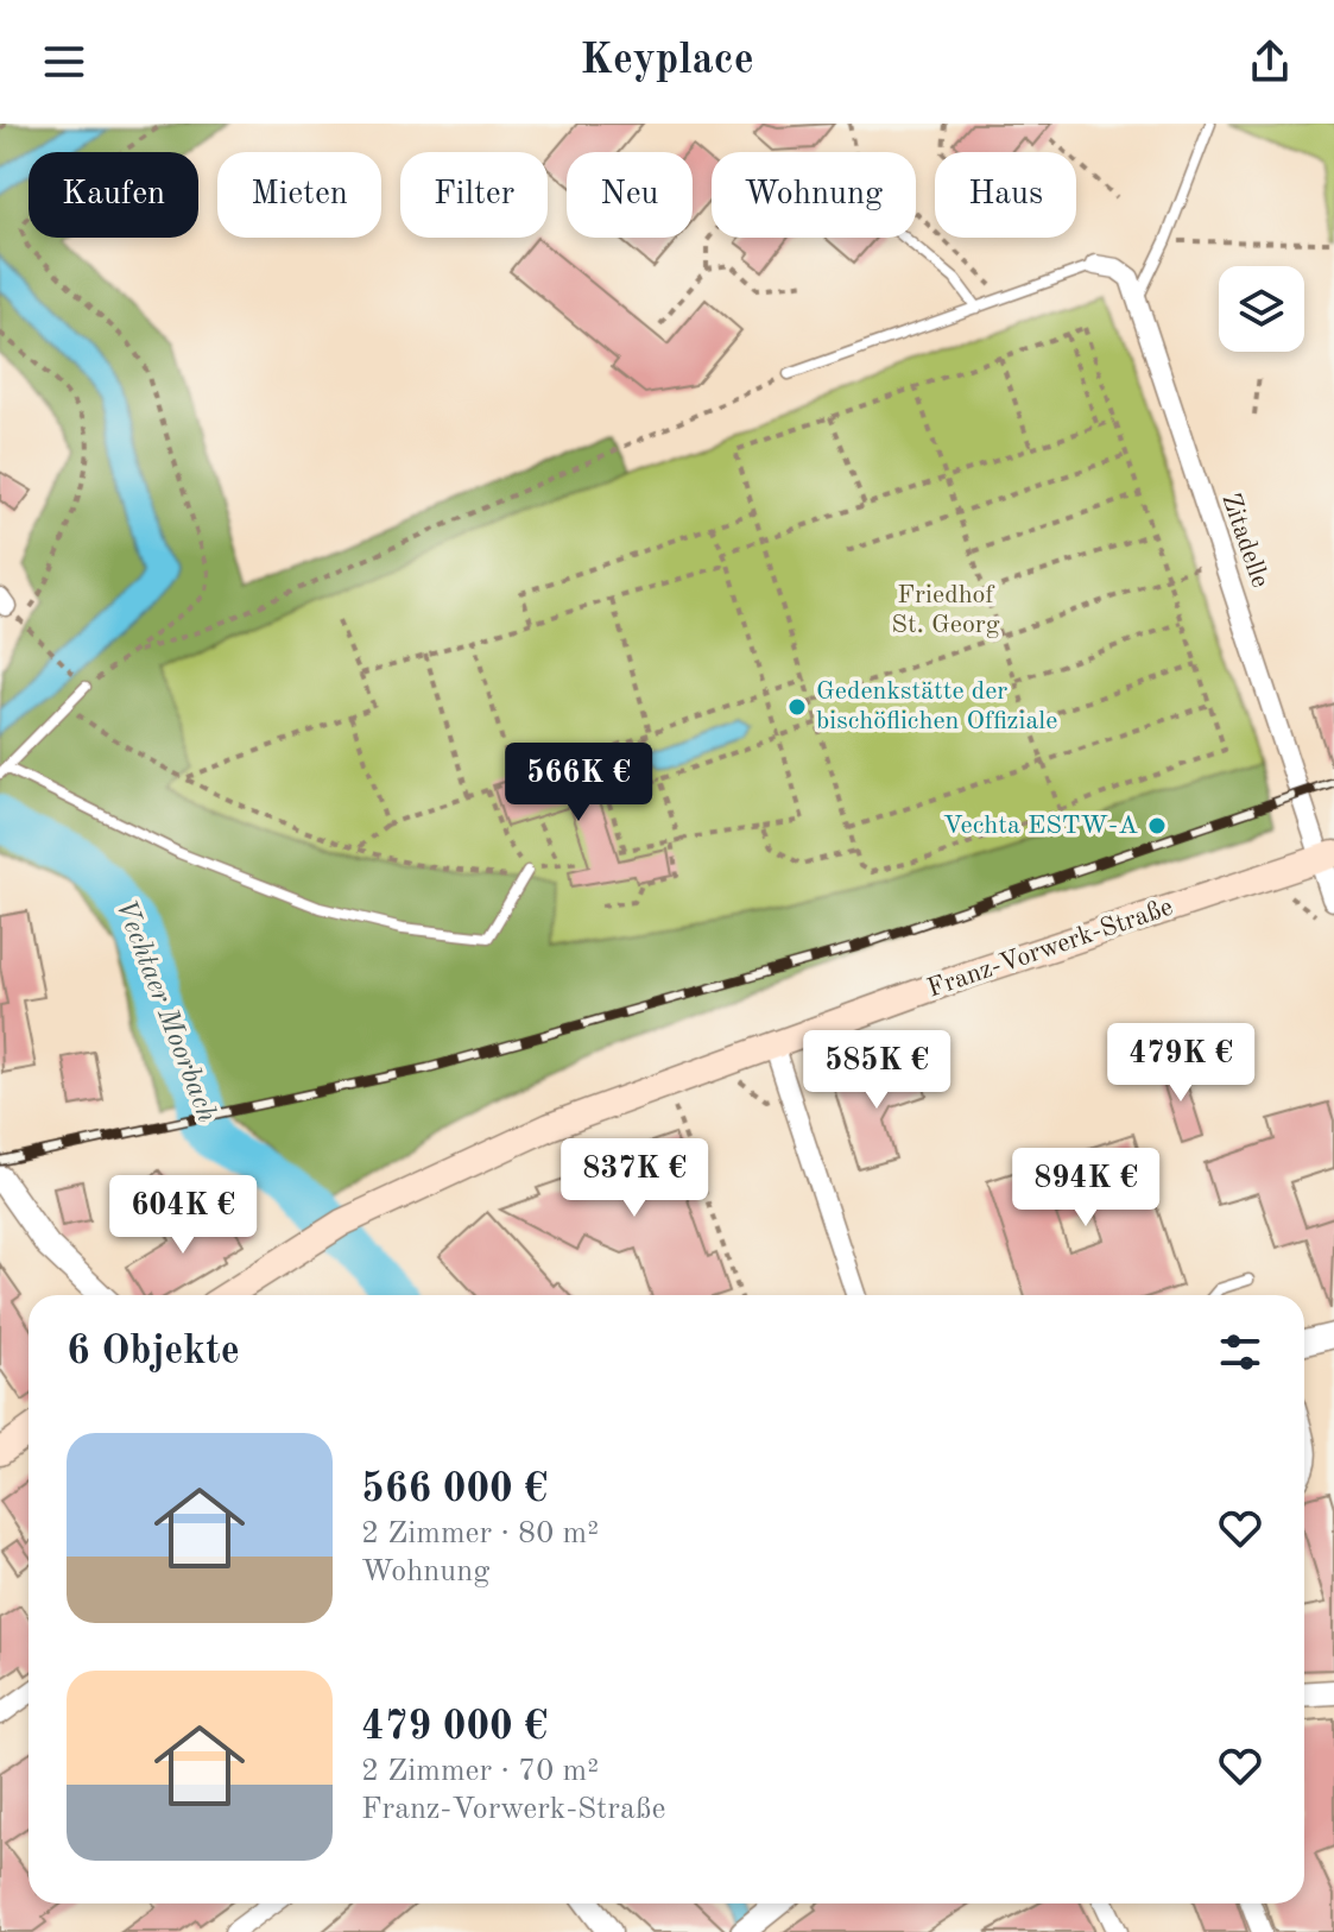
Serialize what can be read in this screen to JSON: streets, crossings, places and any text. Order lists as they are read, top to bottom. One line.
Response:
{"streets":{"main road":["Franz-Vorwerk-Straße"],"street":["Zitadelle"]},"crossings":[["Zitadelle","Franz-Vorwerk-Straße"]],"water":["Vechtaer Moorbach"],"parks":["Friedhof St. Georg"],"places":["Gedenkstätte der bischöflichen Offiziale","Vechta ESTW-A"],"page":{"header":"Keyplace","chip":["Kaufen","Mieten","Filter","Neu","Wohnung","Haus"],"price":["566K €","479K €","585K €","837K €","894K €","604K €"],"heading":"6 Objekte","list":[{"name":"566 000 €","note":"2 Zimmer · 80 m² · Wohnung"},{"name":"479 000 €","note":"2 Zimmer · 70 m² · Franz-Vorwerk-Straße"}]}}
